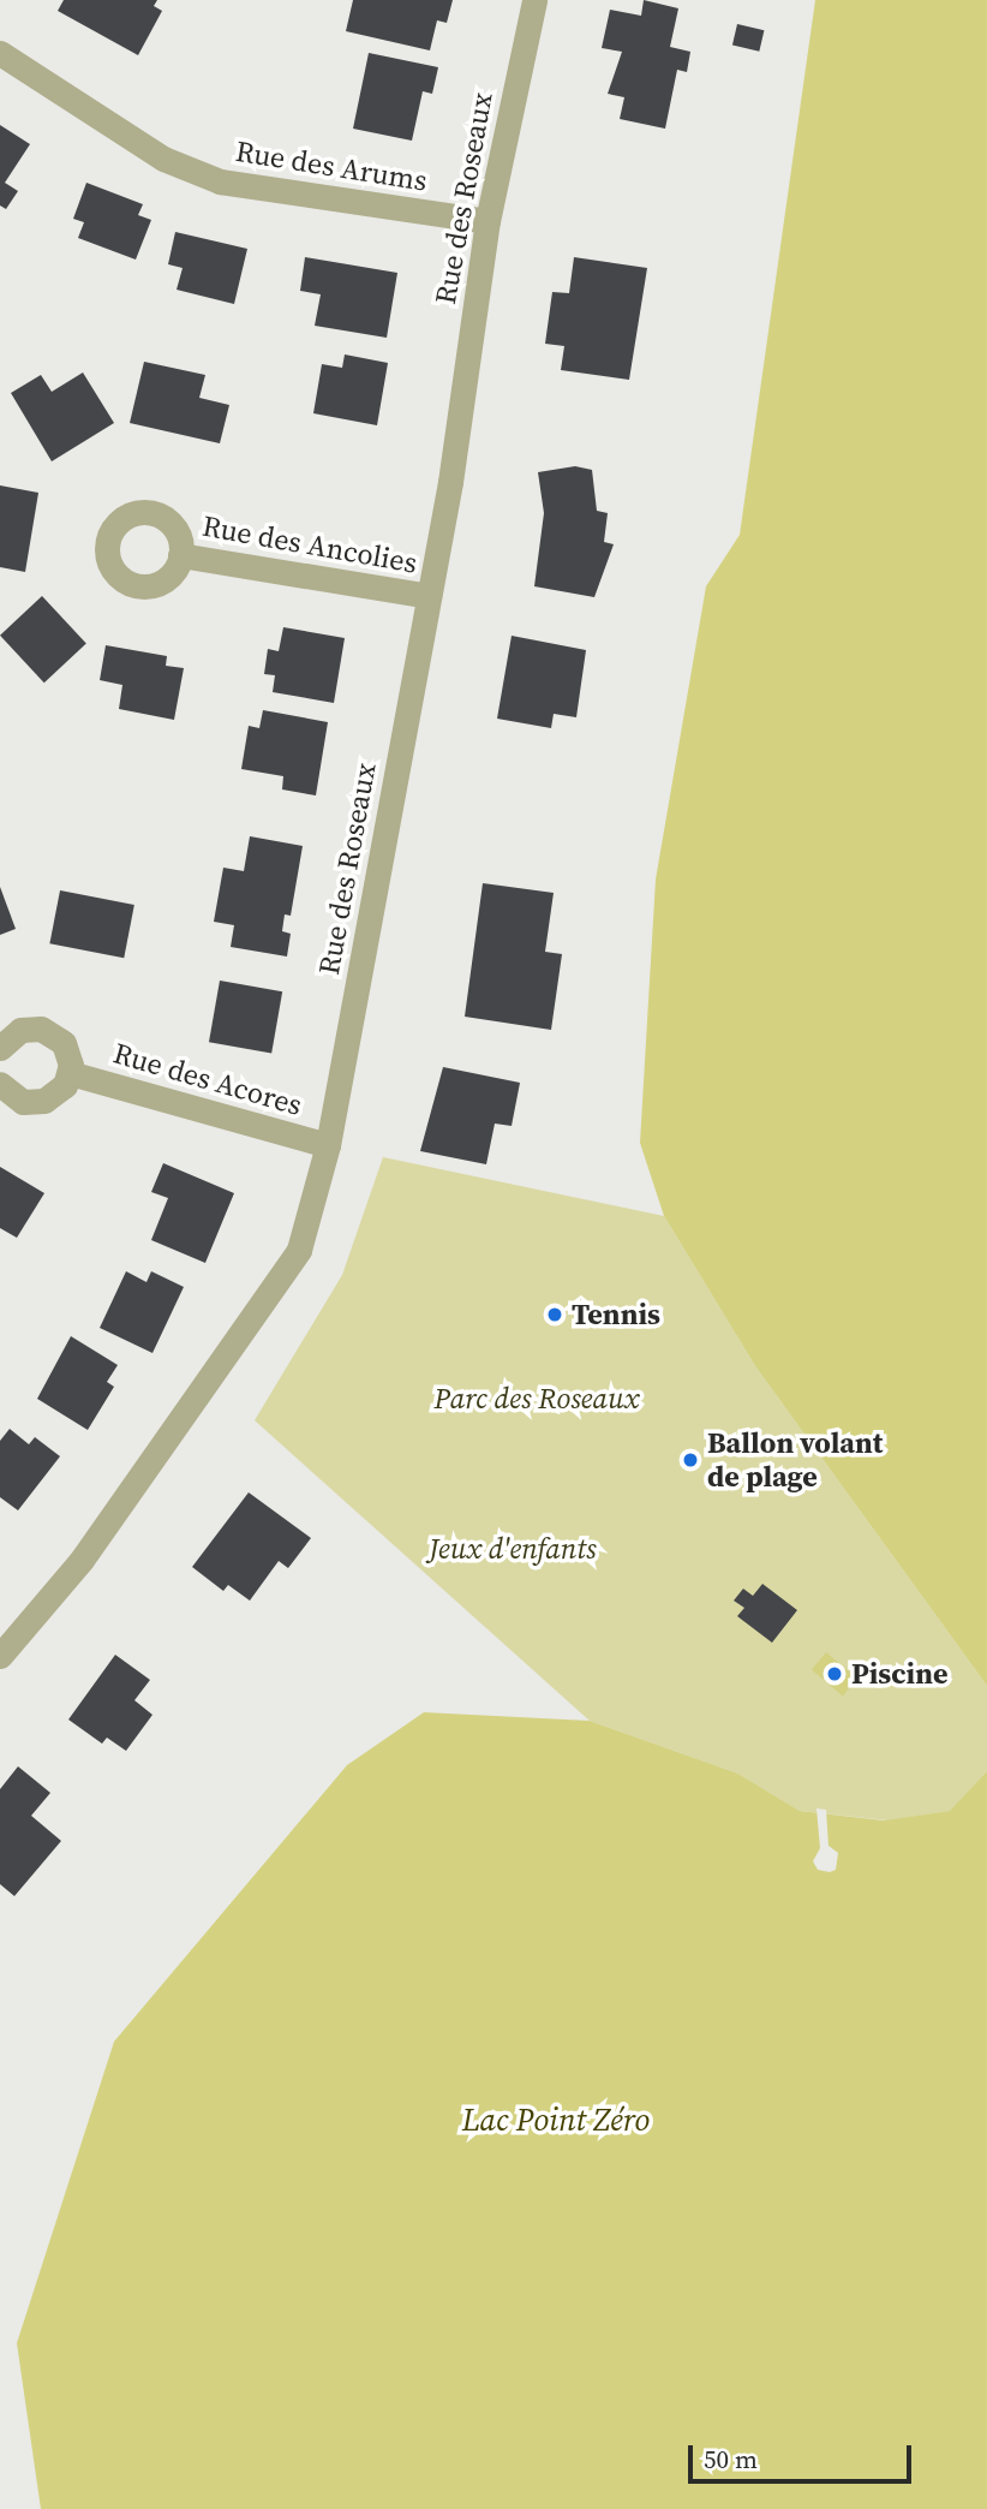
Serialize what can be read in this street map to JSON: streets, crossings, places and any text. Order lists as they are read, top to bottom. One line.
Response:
{"streets":{"street":["Rue des Arums","Rue des Roseaux","Rue des Ancolies","Rue des Acores"]},"crossings":[["Rue des Arums","Rue des Roseaux"],["Rue des Roseaux","Rue des Ancolies"],["Rue des Roseaux","Rue des Acores"]],"water":["Lac Point Zéro"],"parks":["Parc des Roseaux","Jeux d'enfants"],"places":["Tennis","Ballon volant de plage","Piscine"],"scale_bar":"50 m"}
